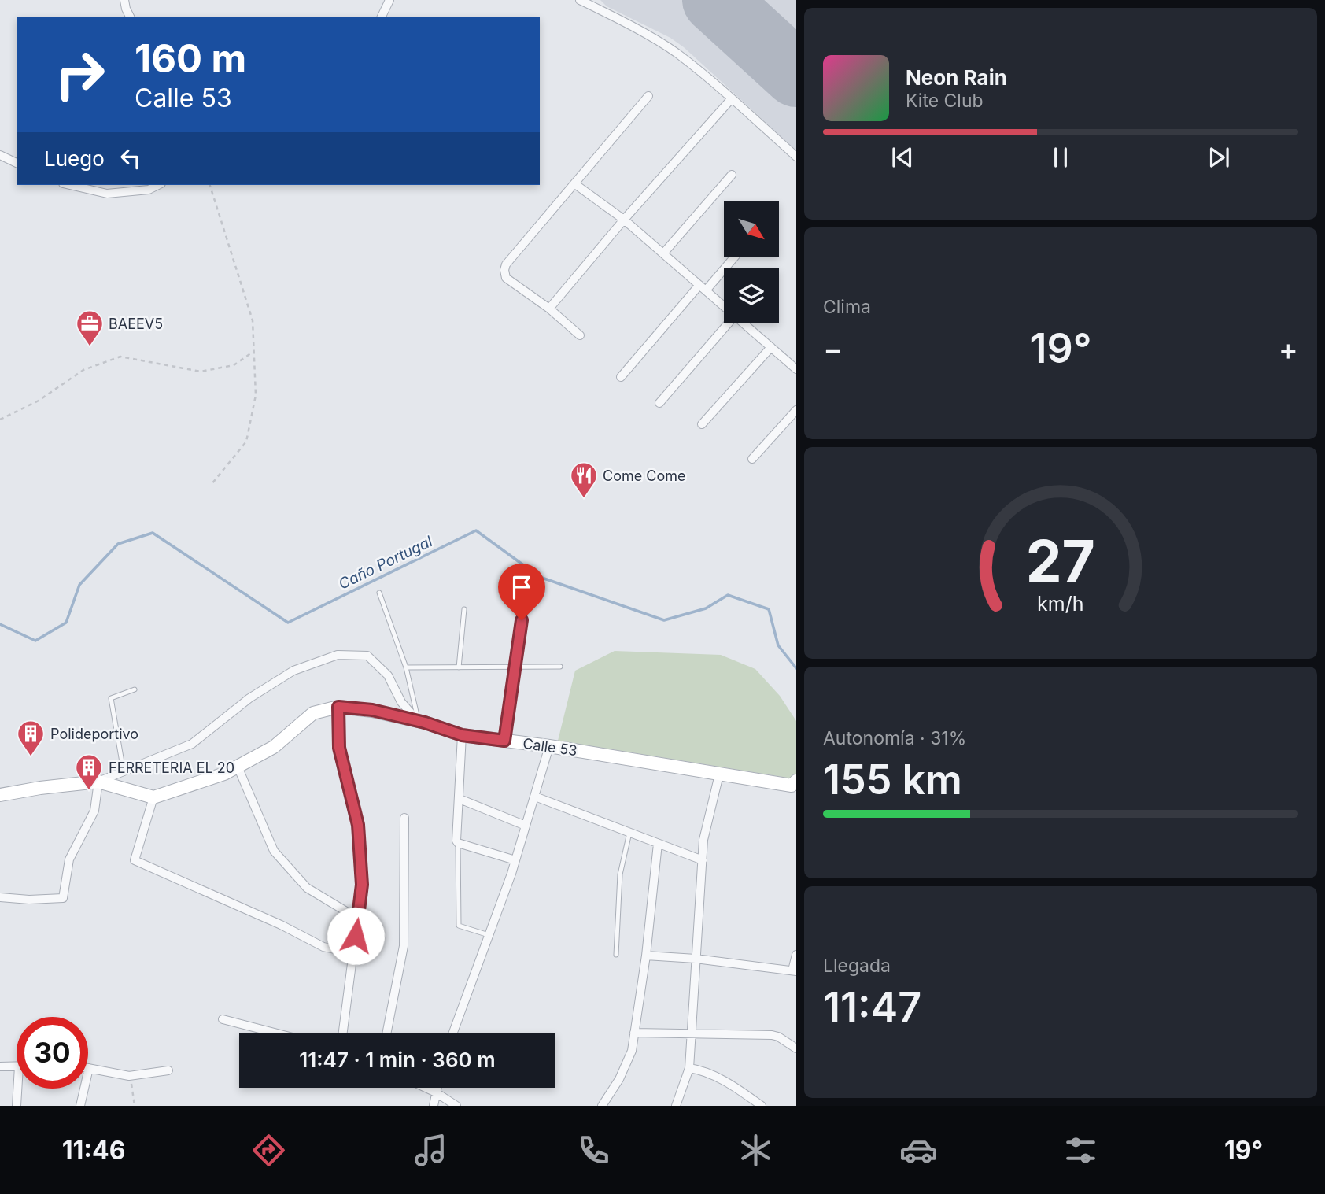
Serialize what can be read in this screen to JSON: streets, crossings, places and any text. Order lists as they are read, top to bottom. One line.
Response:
{"streets":{"street":["Calle 53"]},"water":["Caño Portugal"],"places":{"office":["BAEEV5"],"restaurant":["Come Come"],"building":["Polideportivo","FERRETERIA EL 20"]},"north":"bottom right","page":{"turn":["160 m","Calle 53"],"song":["Neon Rain","Kite Club"],"then":"Luego","tile":["Clima",["Autonomía · 31%","155 km"],["Llegada","11:47"]],"heat":["−","19°","+"],"limit":"30","trip":"11:47 · 1 min · 360 m","tabs":["11:46","19°"],"gauge":["27","km/h"]}}
